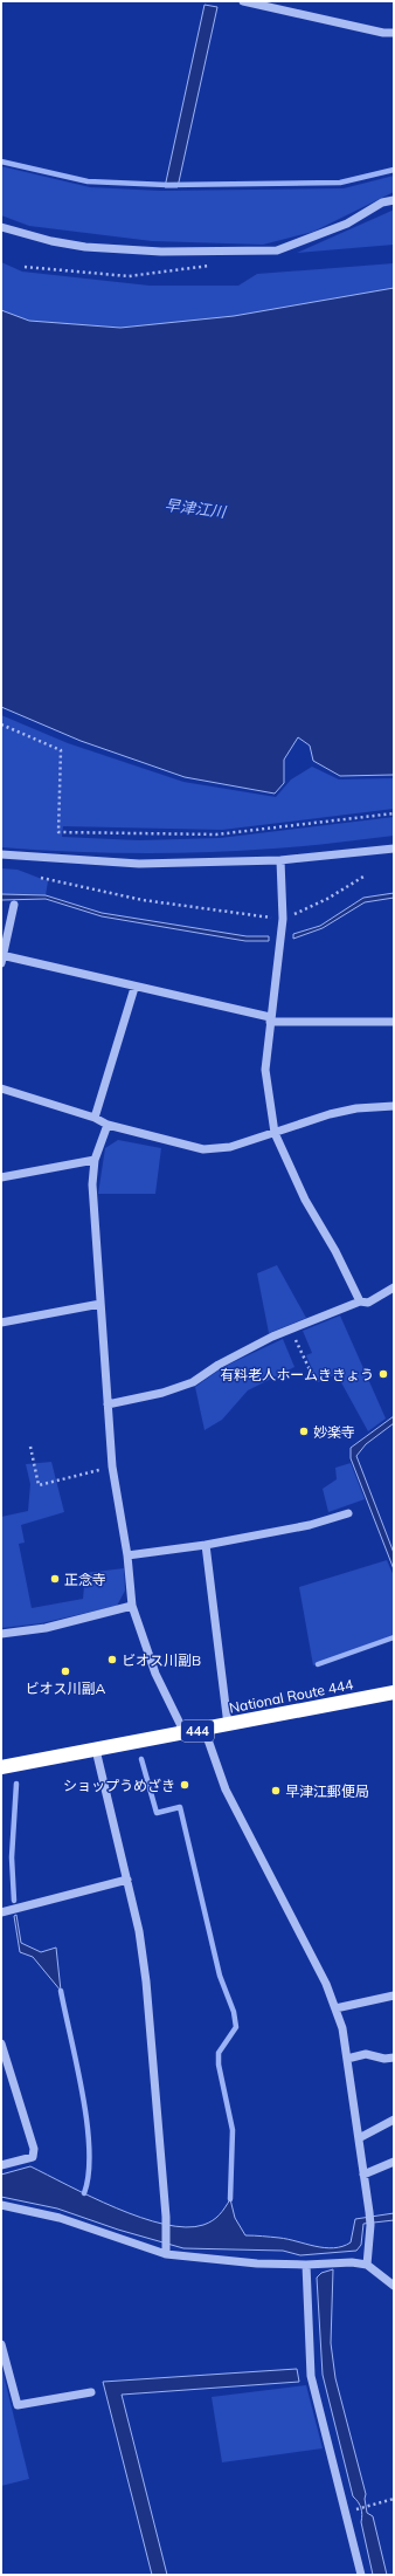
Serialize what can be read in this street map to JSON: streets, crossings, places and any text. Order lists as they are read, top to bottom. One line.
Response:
{"streets":{"highway":["National Route 444","444"]},"water":["早津江川"],"places":["有料老人ホームききょう","妙楽寺","正念寺","ビオス川副B","ビオス川副A","ショップうめざき","早津江郵便局"]}
